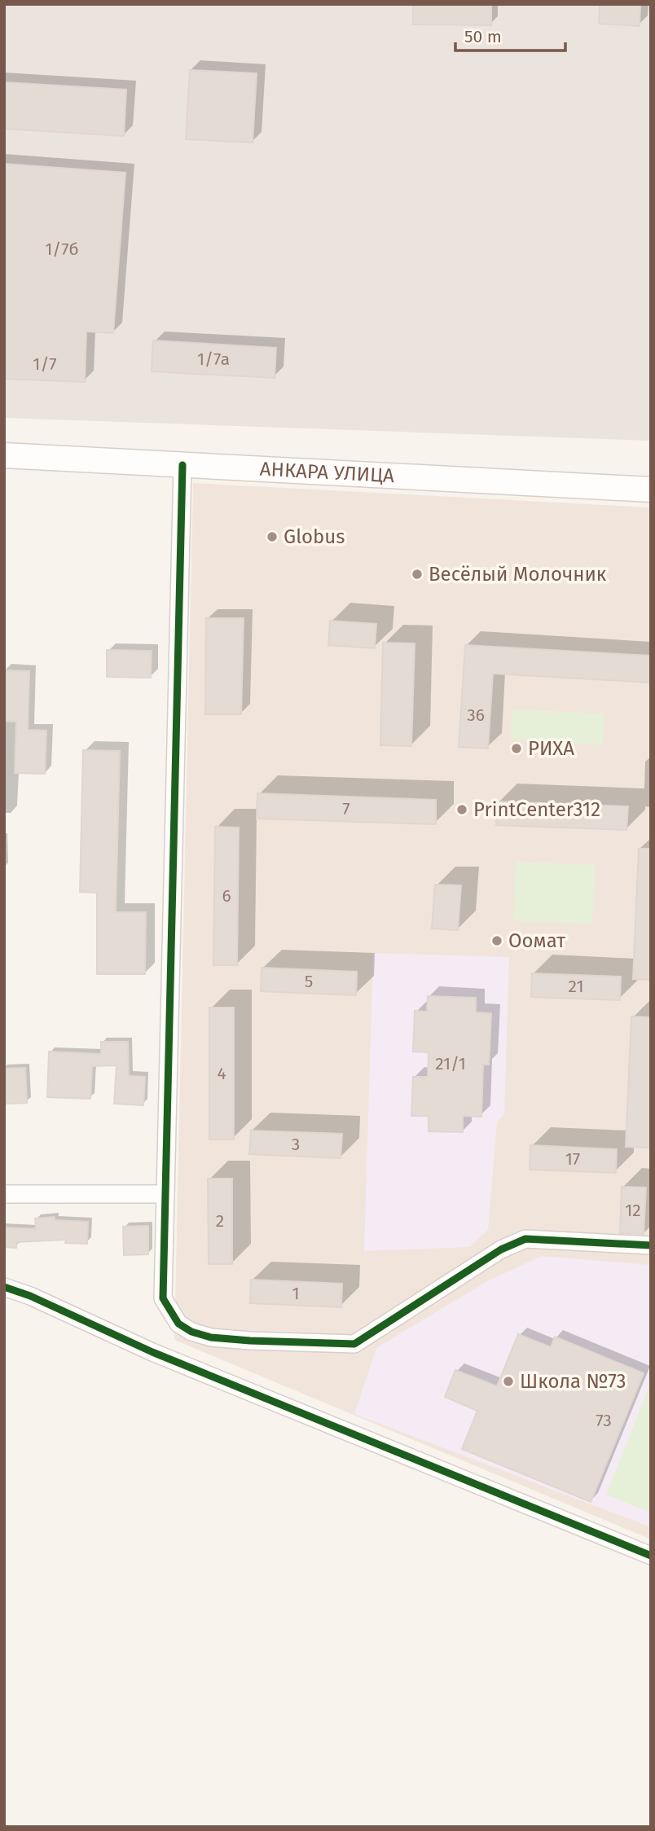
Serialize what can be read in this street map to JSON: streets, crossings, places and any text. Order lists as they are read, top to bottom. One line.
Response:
{"streets":{"main road":["АНКАРА УЛИЦА"]},"places":["Globus","Весёлый Молочник","РИХА","PrintCenter312","Оомат","Школа №73"],"house_numbers":["1/7б","1/7а","1/7","36","7","6","5","21","21/1","4","3","17","12","2","1","73"],"scale_bar":"50 m"}
